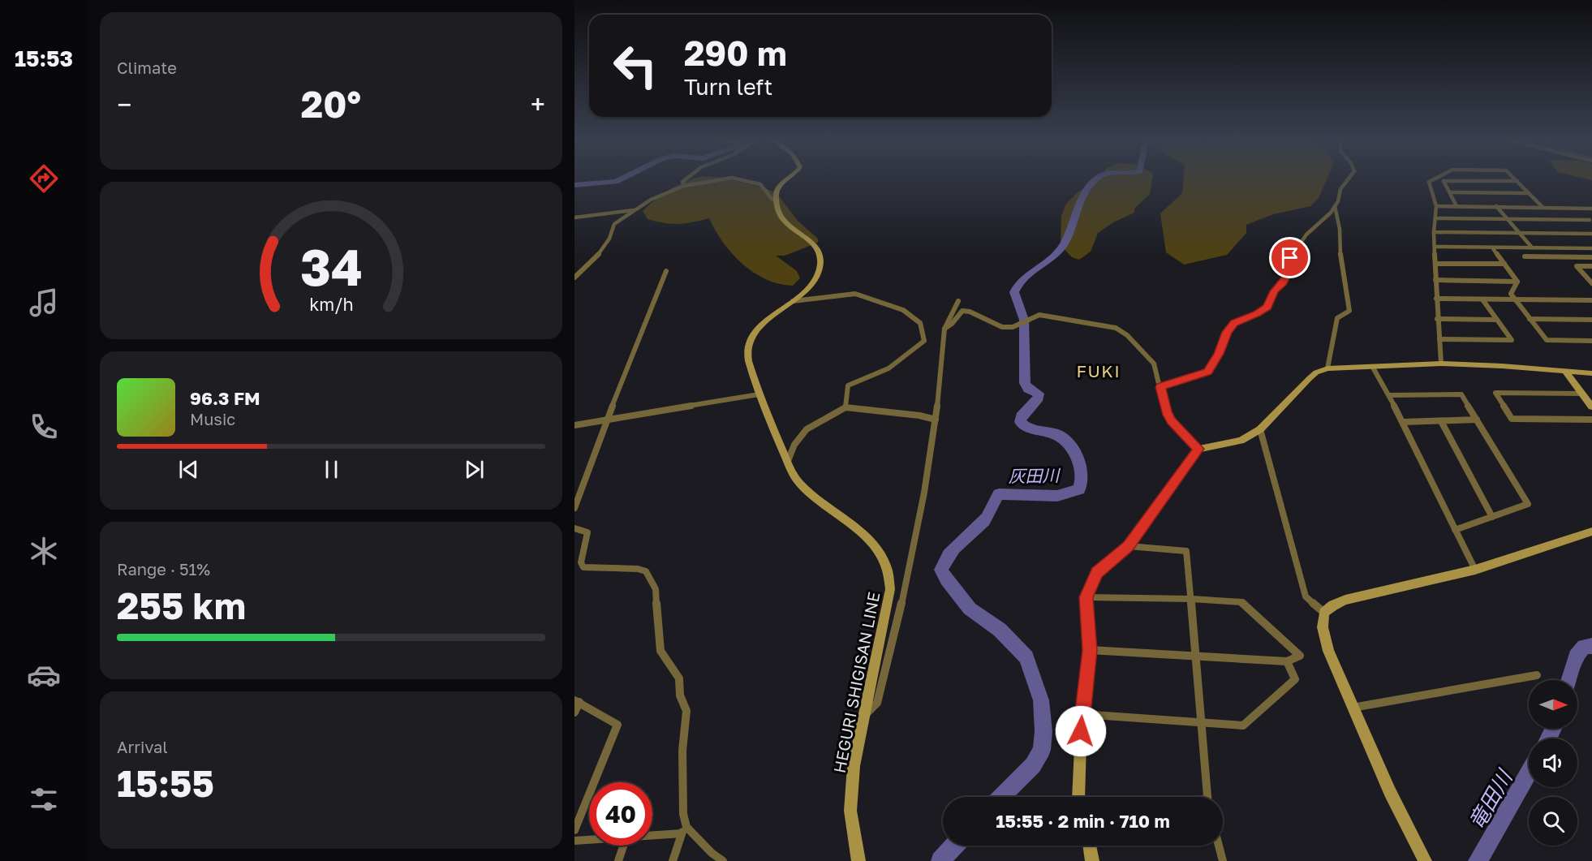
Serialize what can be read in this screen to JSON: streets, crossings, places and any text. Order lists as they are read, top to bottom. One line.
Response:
{"streets":{"street":["HEGURI SHIGISAN LINE"]},"districts":["FUKI"],"water":["灰田川","竜田川"],"north":"right","page":{"tabs":"15:53","tile":["Climate",["Range · 51%","255 km"],["Arrival","15:55"]],"turn":["290 m","Turn left"],"heat":["−","20°","+"],"song":["96.3 FM","Music"],"limit":"40","trip":"15:55 · 2 min · 710 m","gauge":["34","km/h"]}}
